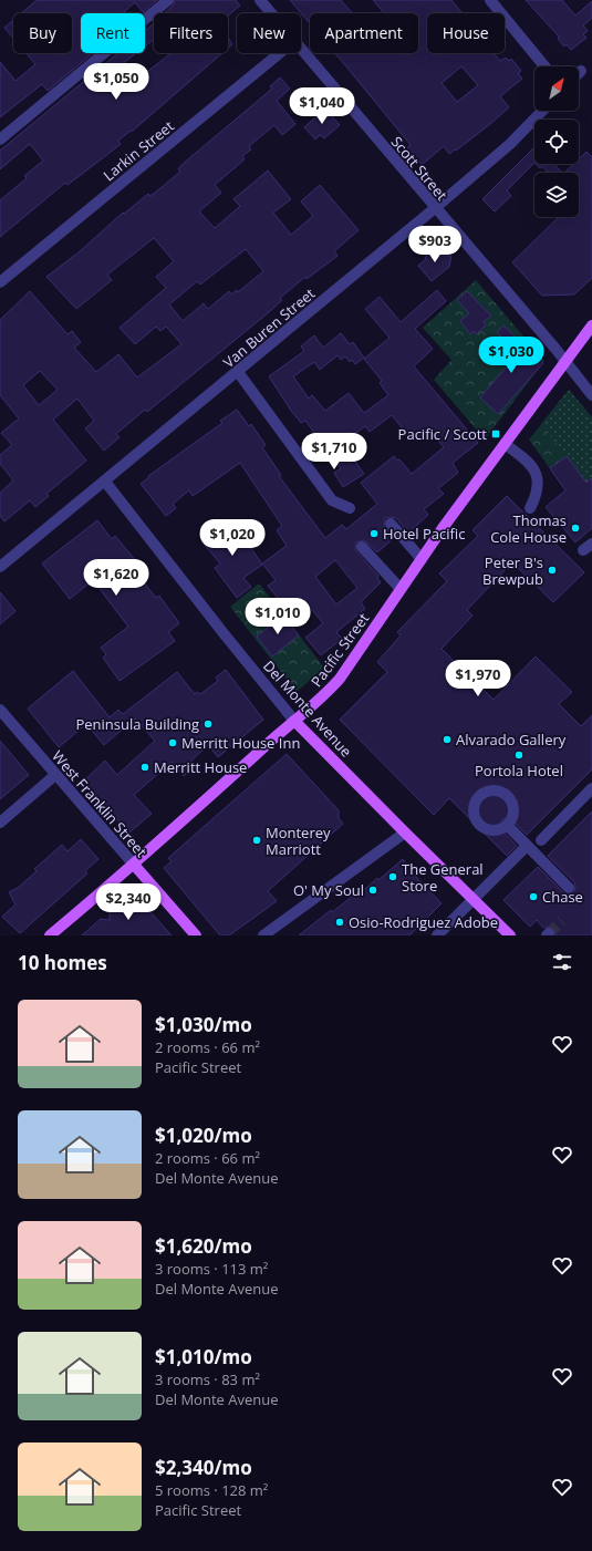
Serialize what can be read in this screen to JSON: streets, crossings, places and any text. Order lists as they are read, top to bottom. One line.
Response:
{"streets":{"main road":["Pacific Street","Del Monte Avenue","West Franklin Street"],"street":["Larkin Street","Scott Street","Van Buren Street"]},"crossings":[["Scott Street","Van Buren Street"],["Scott Street","Pacific Street"],["Van Buren Street","Del Monte Avenue"],["Pacific Street","Del Monte Avenue"],["Pacific Street","West Franklin Street"]],"places":{"transit":["Pacific / Scott"],"other":["Thomas Cole House","Hotel Pacific","Peter B's Brewpub","Peninsula Building","Alvarado Gallery","Merritt House Inn","Portola Hotel","Merritt House","Monterey Marriott","The General Store","O' My Soul","Chase","Osio-Rodriguez Adobe"]},"north":"top right","page":{"chip":["Buy","Rent","Filters","New","Apartment","House"],"price":["$1,050","$1,040","$903","$1,030","$1,710","$1,020","$1,620","$1,010","$1,970","$2,340"],"heading":"10 homes","list":[{"name":"$1,030/mo","note":"2 rooms · 66 m² · Pacific Street"},{"name":"$1,020/mo","note":"2 rooms · 66 m² · Del Monte Avenue"},{"name":"$1,620/mo","note":"3 rooms · 113 m² · Del Monte Avenue"},{"name":"$1,010/mo","note":"3 rooms · 83 m² · Del Monte Avenue"},{"name":"$2,340/mo","note":"5 rooms · 128 m² · Pacific Street"}]}}
